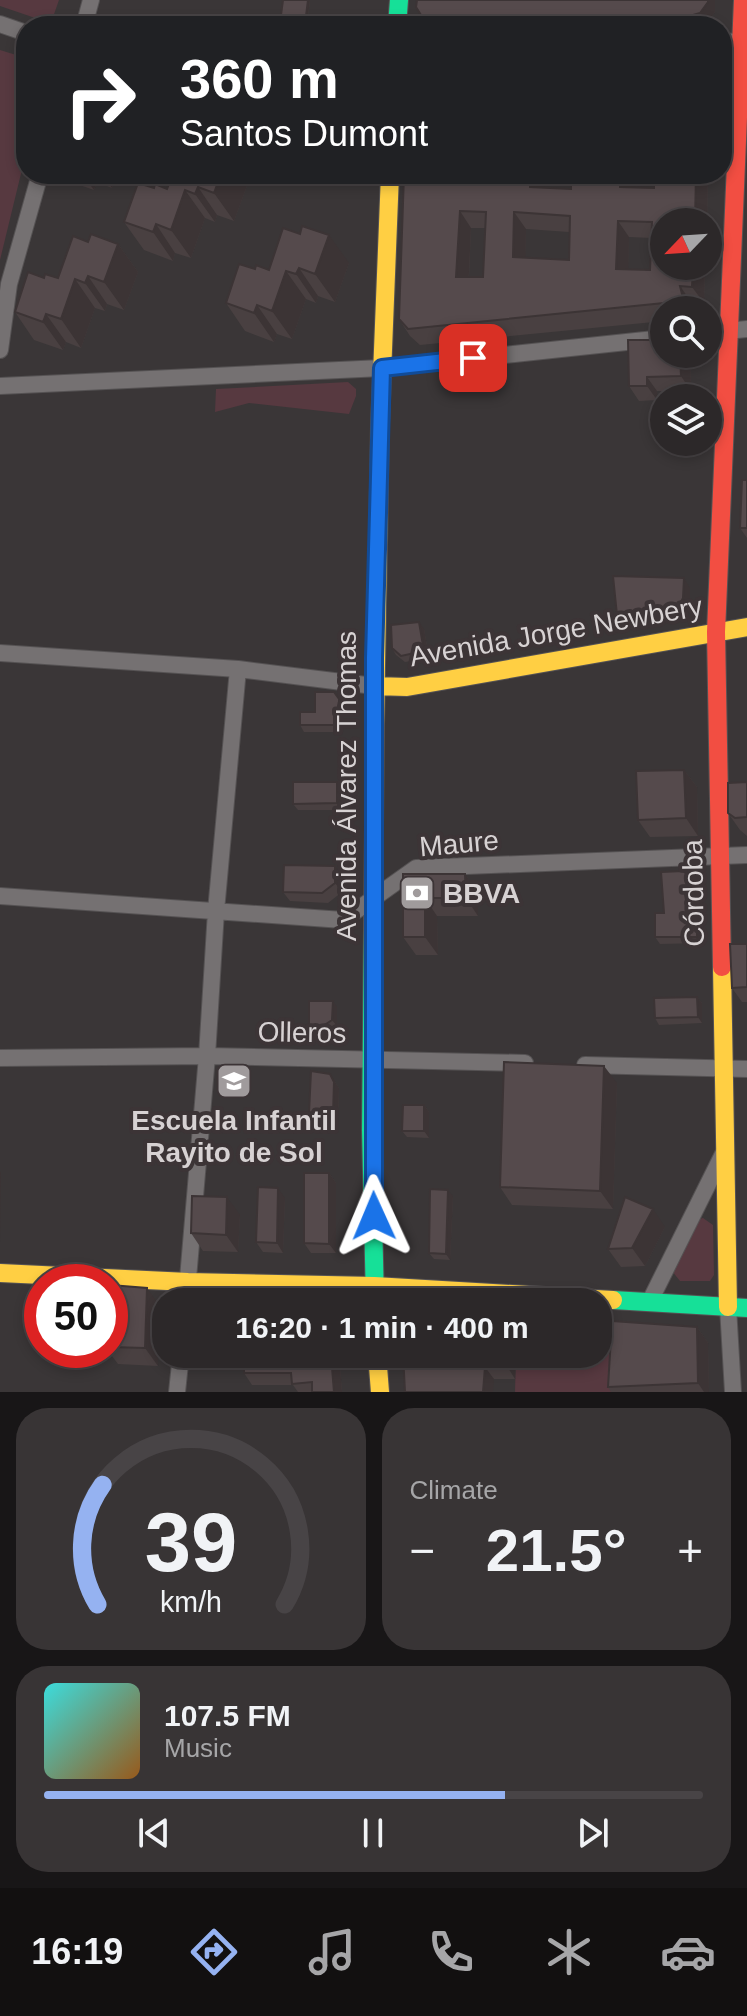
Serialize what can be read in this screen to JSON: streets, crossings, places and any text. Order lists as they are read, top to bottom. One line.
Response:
{"streets":{"main road":["Avenida Jorge Newbery","Avenida Álvarez Thomas","Córdoba"],"street":["Maure","Olleros"]},"crossings":[["Avenida Jorge Newbery","Avenida Álvarez Thomas"],["Avenida Jorge Newbery","Córdoba"],["Avenida Álvarez Thomas","Maure"],["Avenida Álvarez Thomas","Olleros"],["Maure","Córdoba"]],"places":{"bank":["BBVA"],"school or university":["Escuela Infantil Rayito de Sol"]},"north":"bottom left","page":{"turn":["360 m","Santos Dumont"],"limit":"50","trip":"16:20 · 1 min · 400 m","tile":"Climate","heat":["−","21.5°","+"],"song":["107.5 FM","Music"],"tabs":"16:19","gauge":["39","km/h"]}}
